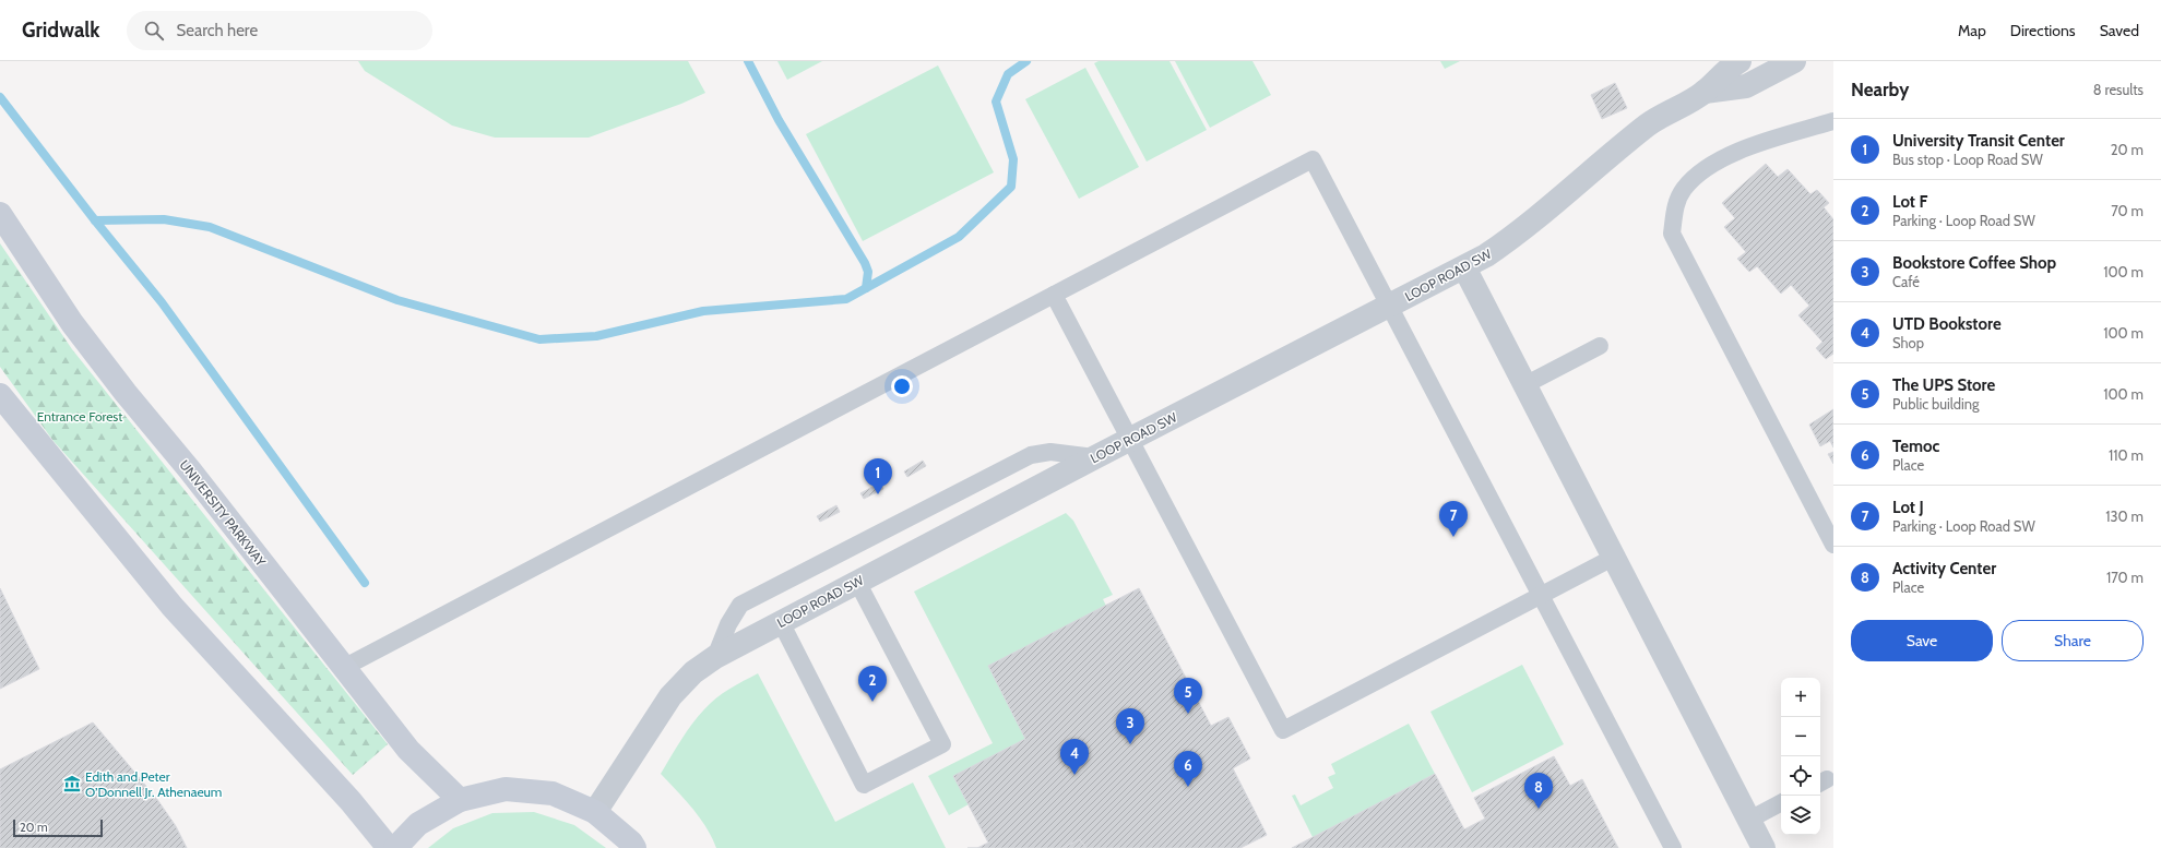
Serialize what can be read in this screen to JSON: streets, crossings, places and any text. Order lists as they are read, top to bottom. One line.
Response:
{"streets":{"street":["LOOP ROAD SW","UNIVERSITY PARKWAY"]},"parks":["Entrance Forest"],"places":{"museum":["Edith and Peter O’Donnell Jr. Athenaeum"]},"scale_bar":"20 m","page":{"header":"Gridwalk","search":"Search here","nav":["Map","Directions","Saved"],"heading":["Nearby","8 results"],"list":[{"mark":"1","name":"University Transit Center","note":"Bus stop · Loop Road SW","value":"20 m"},{"mark":"2","name":"Lot F","note":"Parking · Loop Road SW","value":"70 m"},{"mark":"3","name":"Bookstore Coffee Shop","note":"Café","value":"100 m"},{"mark":"4","name":"UTD Bookstore","note":"Shop","value":"100 m"},{"mark":"5","name":"The UPS Store","note":"Public building","value":"100 m"},{"mark":"6","name":"Temoc","note":"Place","value":"110 m"},{"mark":"7","name":"Lot J","note":"Parking · Loop Road SW","value":"130 m"},{"mark":"8","name":"Activity Center","note":"Place","value":"170 m"}],"pins":["1","7","2","5","3","4","6","8"],"buttons":["Save","Share"],"map_buttons":["+","−"],"scale":"20 m"}}
